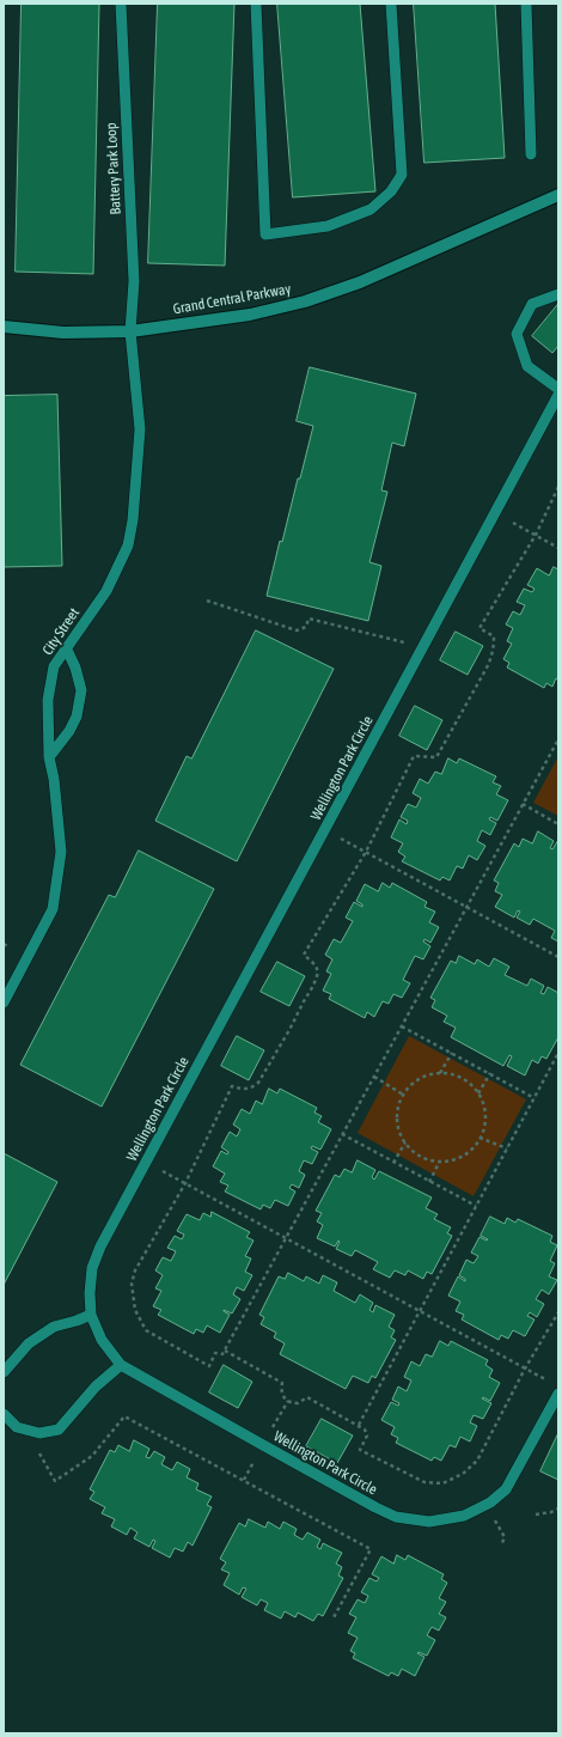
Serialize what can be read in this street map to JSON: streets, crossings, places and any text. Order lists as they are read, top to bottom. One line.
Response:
{"streets":{"street":["Grand Central Parkway"],"lane":["Battery Park Loop","City Street","Wellington Park Circle"]},"crossings":[["Battery Park Loop","Grand Central Parkway"],["Battery Park Loop","City Street"],["Grand Central Parkway","City Street"]]}
